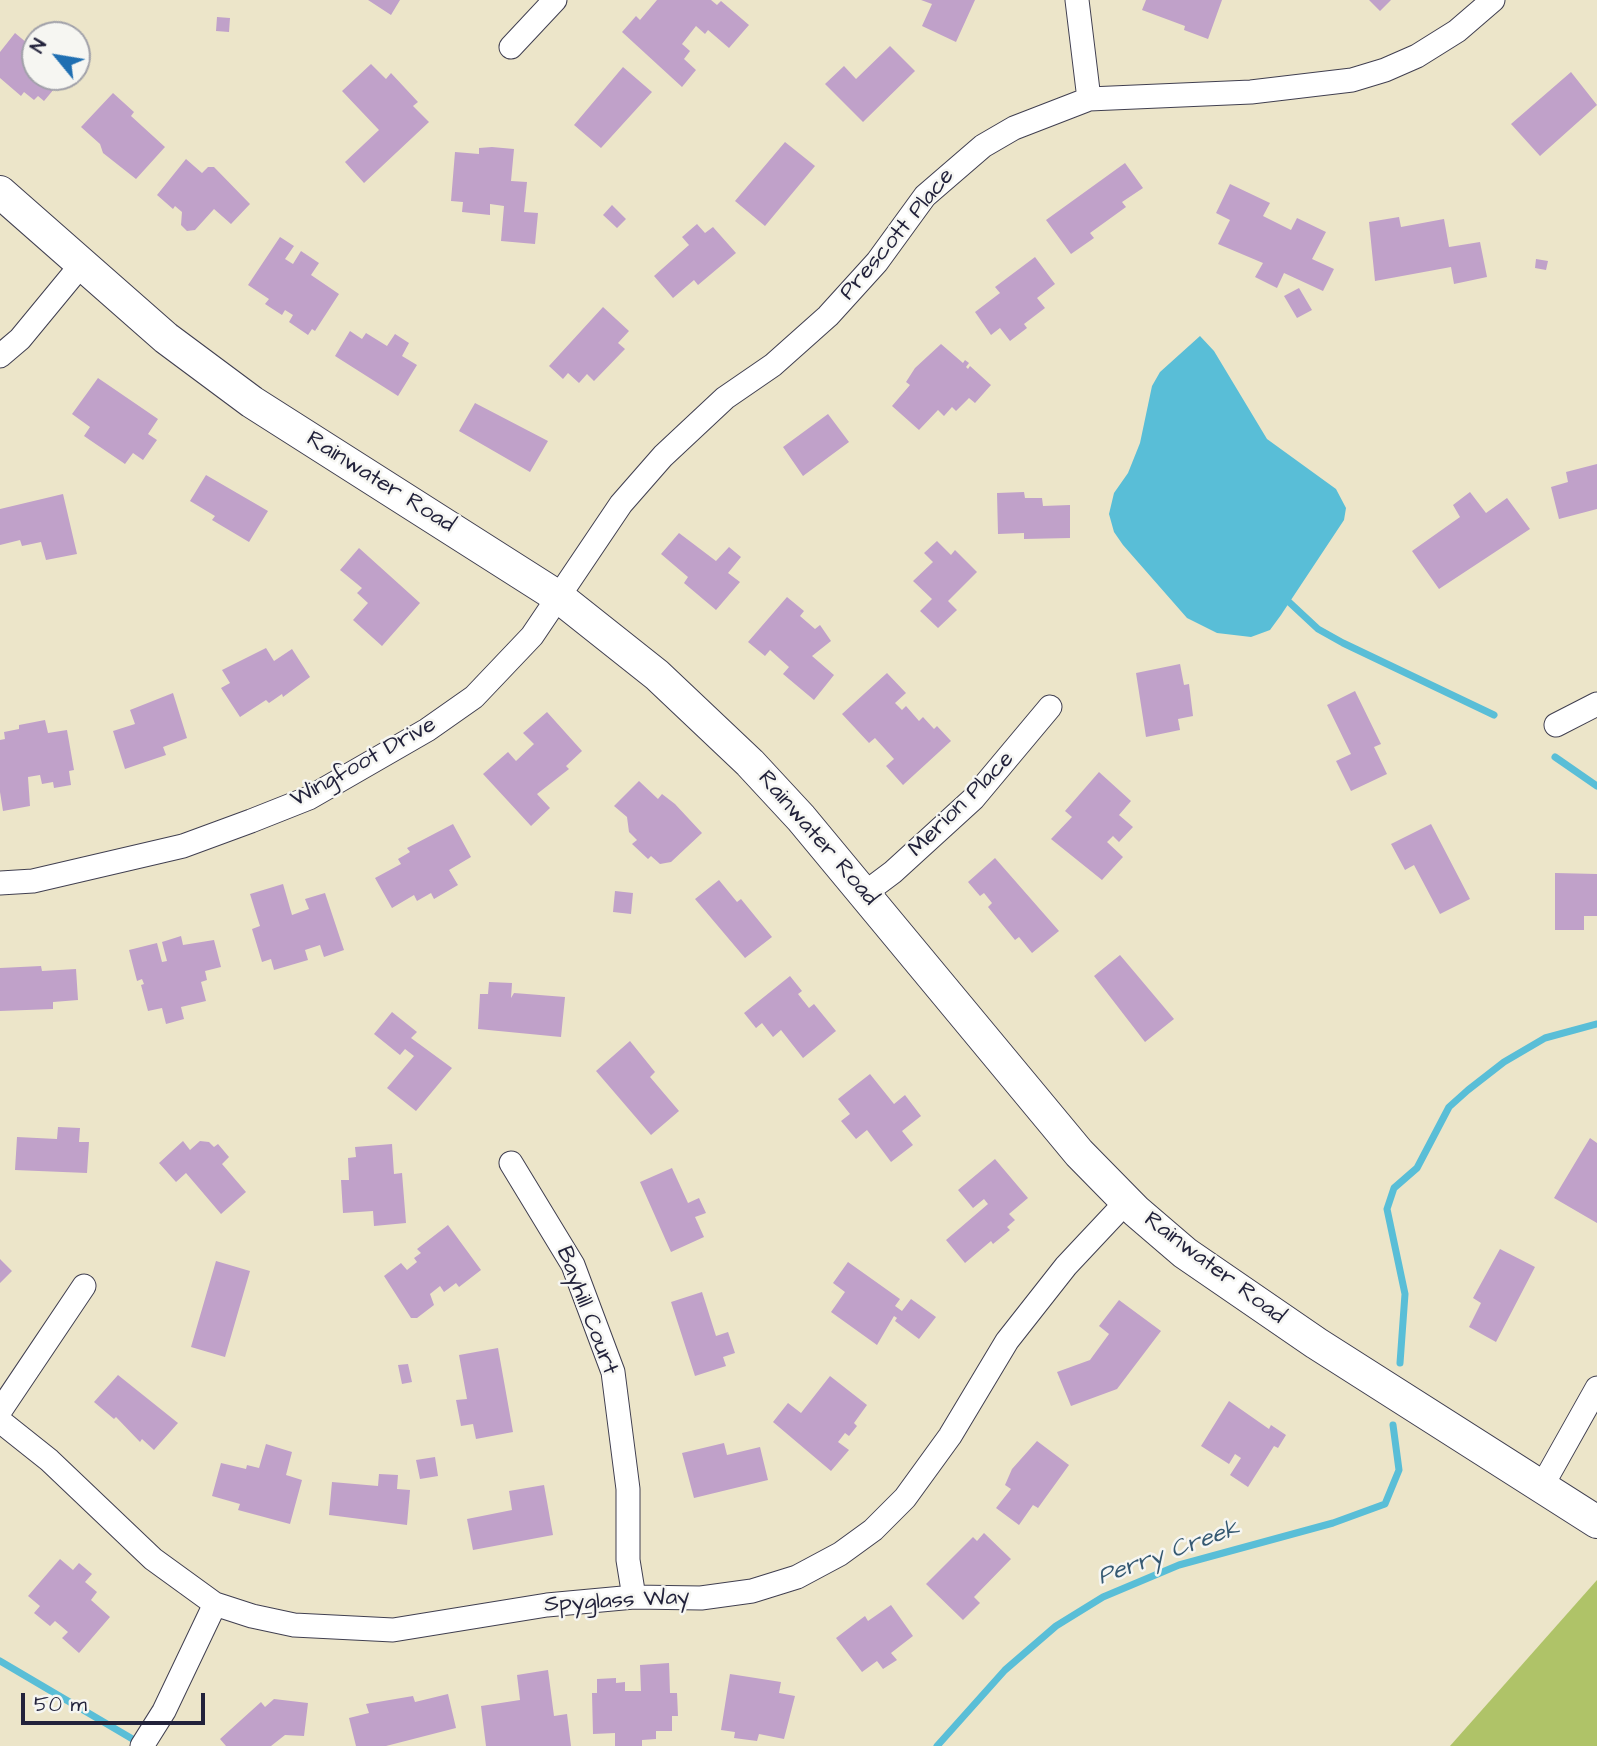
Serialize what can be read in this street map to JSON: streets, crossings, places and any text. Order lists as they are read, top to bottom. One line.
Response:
{"streets":{"street":["Prescott Place","Rainwater Road","Wingfoot Drive","Merion Place","Bayhill Court","Spyglass Way"]},"crossings":[["Prescott Place","Rainwater Road"],["Prescott Place","Wingfoot Drive"],["Rainwater Road","Wingfoot Drive"],["Rainwater Road","Merion Place"],["Rainwater Road","Spyglass Way"],["Bayhill Court","Spyglass Way"]],"water":["Perry Creek"],"scale_bar":"50 m","north":"top left"}
